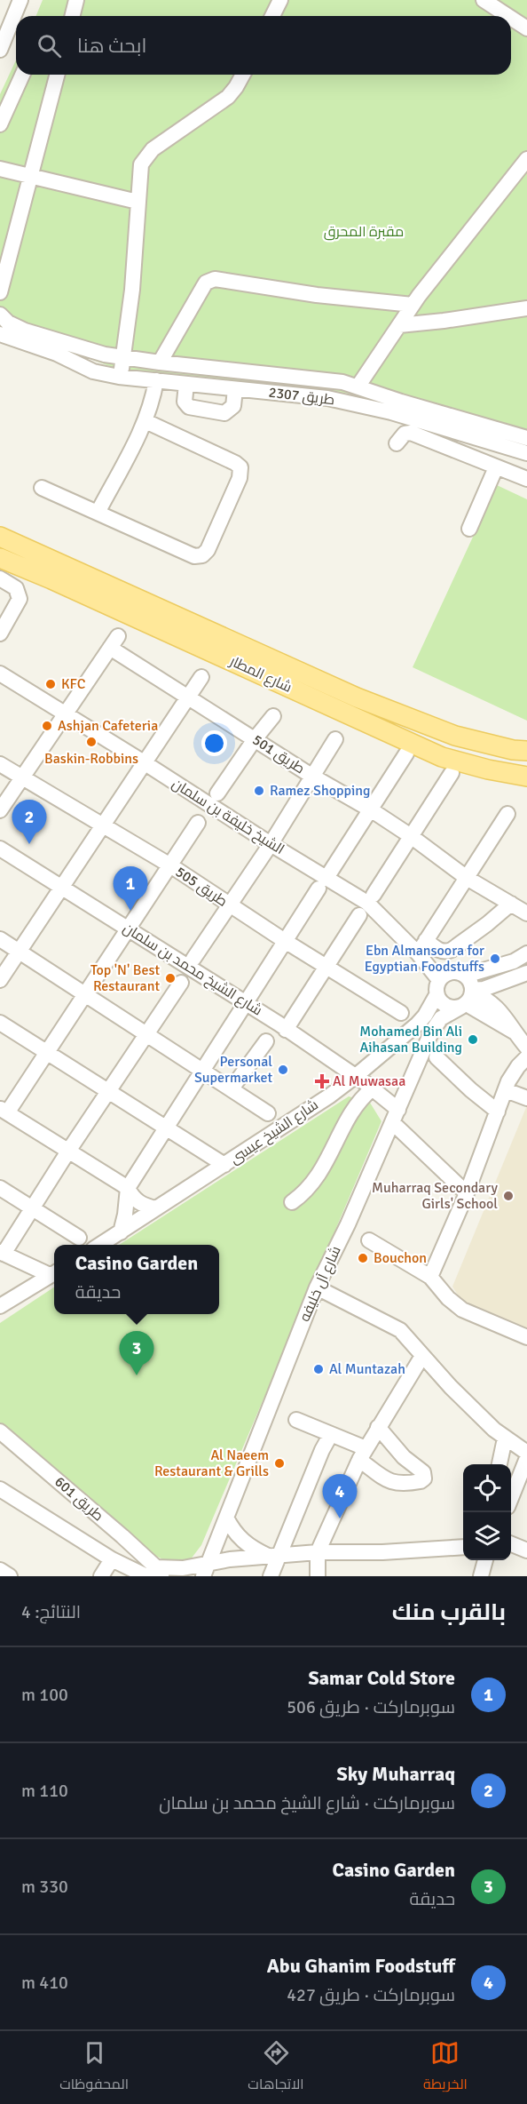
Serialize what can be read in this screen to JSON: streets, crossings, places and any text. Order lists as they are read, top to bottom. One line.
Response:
{"streets":{"main road":["شارع المطار"],"street":["طريق 2307","طريق 501","الشيخ خليفة بن سلمان","طريق 505","شارع الشيخ محمد بن سلمان","شارع الشيخ عيسى","شارع آل خليفه","طريق 601"]},"crossings":[["طريق 501","الشيخ خليفة بن سلمان"],["شارع الشيخ محمد بن سلمان","شارع الشيخ عيسى"],["شارع الشيخ محمد بن سلمان","شارع آل خليفه"]],"parks":["مقبرة المحرق"],"places":{"other":["KFC","Ashjan Cafeteria","Baskin-Robbins","Ramez Shopping","Ebn Almansoora for Egyptian Foodstuffs","Top 'N' Best Restaurant","Mohamed Bin Ali Aihasan Building","Personal Supermarket","Muharraq Secondary Girls' School","Bouchon","Al Muntazah","Al Naeem Restaurant & Grills"],"health":["Al Muwasaa"]},"page":{"search":"ابحث هنا","pins":["2","1","3","4"],"popup":["Casino Garden","حديقة"],"heading":["بالقرب منك","النتائج: 4"],"list":[{"mark":"1","name":"Samar Cold Store","note":"سوبرماركت · طريق 506","value":"100 m"},{"mark":"2","name":"Sky Muharraq","note":"سوبرماركت · شارع الشيخ محمد بن سلمان","value":"110 m"},{"mark":"3","name":"Casino Garden","note":"حديقة","value":"330 m"},{"mark":"4","name":"Abu Ghanim Foodstuff","note":"سوبرماركت · طريق 427","value":"410 m"}],"nav":["الخريطة","الاتجاهات","المحفوظات"]}}
